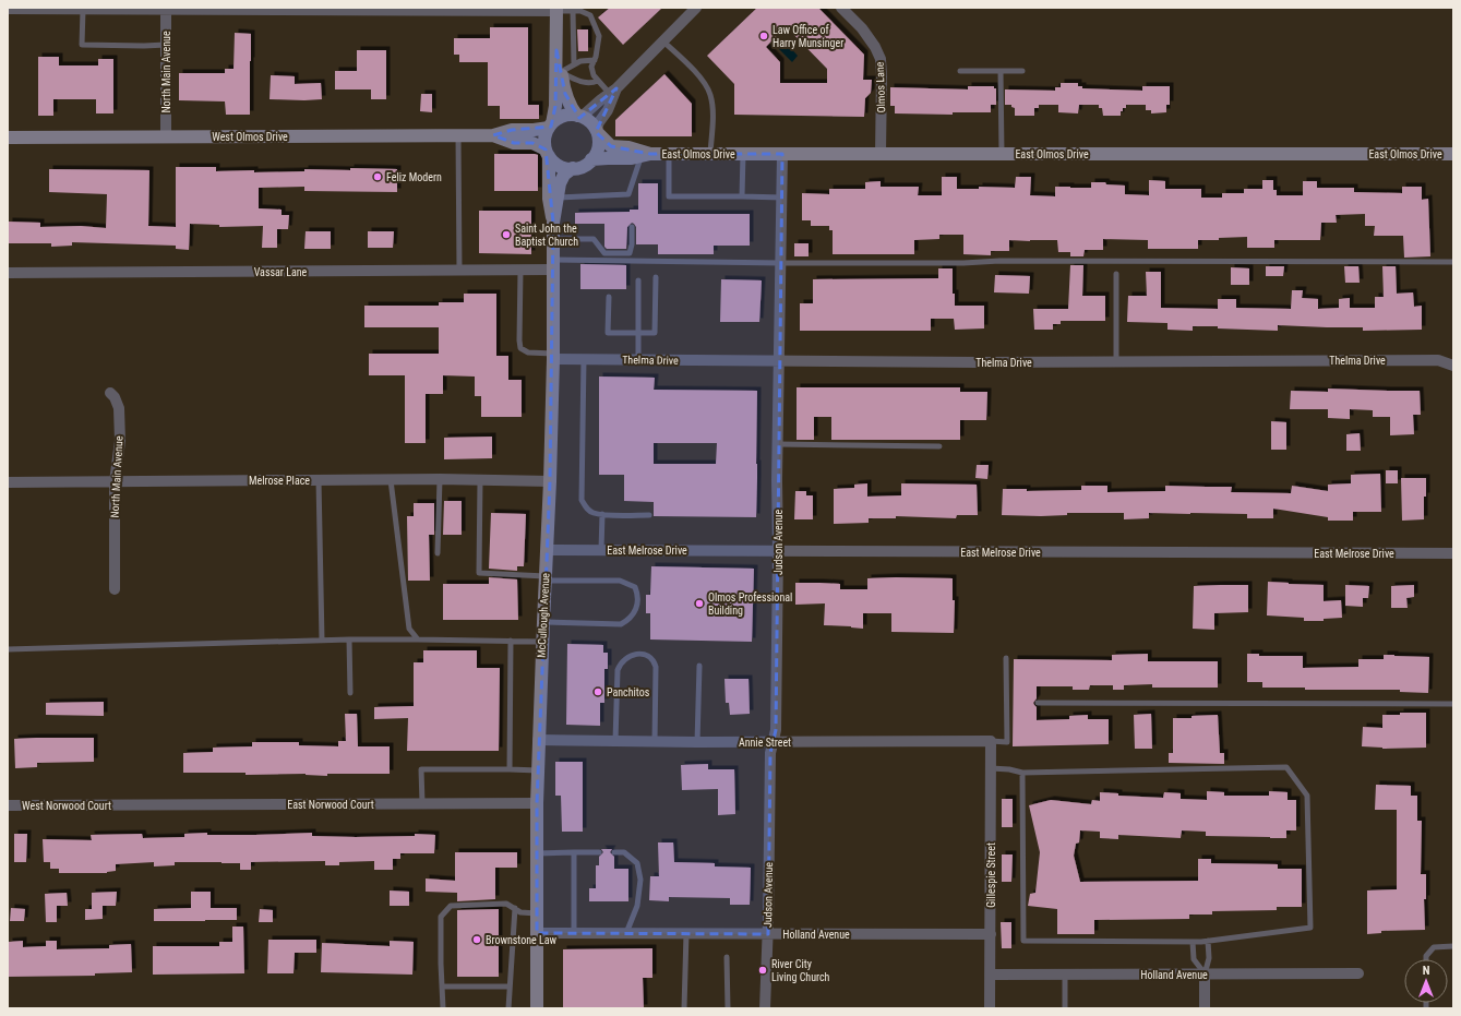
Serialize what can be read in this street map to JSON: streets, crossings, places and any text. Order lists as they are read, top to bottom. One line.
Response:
{"streets":{"street":["North Main Avenue","Olmos Lane","West Olmos Drive","East Olmos Drive","Vassar Lane","Thelma Drive","Melrose Place","Judson Avenue","East Melrose Drive","McCullough Avenue","Annie Street","East Norwood Court","West Norwood Court","Gillespie Street","Holland Avenue"]},"crossings":[["North Main Avenue","West Olmos Drive"],["North Main Avenue","Melrose Place"],["Olmos Lane","East Olmos Drive"],["West Olmos Drive","East Olmos Drive"],["West Olmos Drive","McCullough Avenue"],["East Olmos Drive","Judson Avenue"],["East Olmos Drive","McCullough Avenue"],["Vassar Lane","McCullough Avenue"],["Thelma Drive","Judson Avenue"],["Thelma Drive","McCullough Avenue"],["Melrose Place","McCullough Avenue"],["Judson Avenue","East Melrose Drive"],["Judson Avenue","Annie Street"],["Judson Avenue","Holland Avenue"],["East Melrose Drive","McCullough Avenue"],["McCullough Avenue","Annie Street"],["McCullough Avenue","East Norwood Court"],["McCullough Avenue","Holland Avenue"],["Annie Street","Gillespie Street"],["East Norwood Court","West Norwood Court"],["Gillespie Street","Holland Avenue"]],"places":["Law Office of Harry Munsinger","Feliz Modern","Saint John the Baptist Church","Olmos Professional Building","Panchitos","Brownstone Law","River City Living Church"],"north":"top"}
